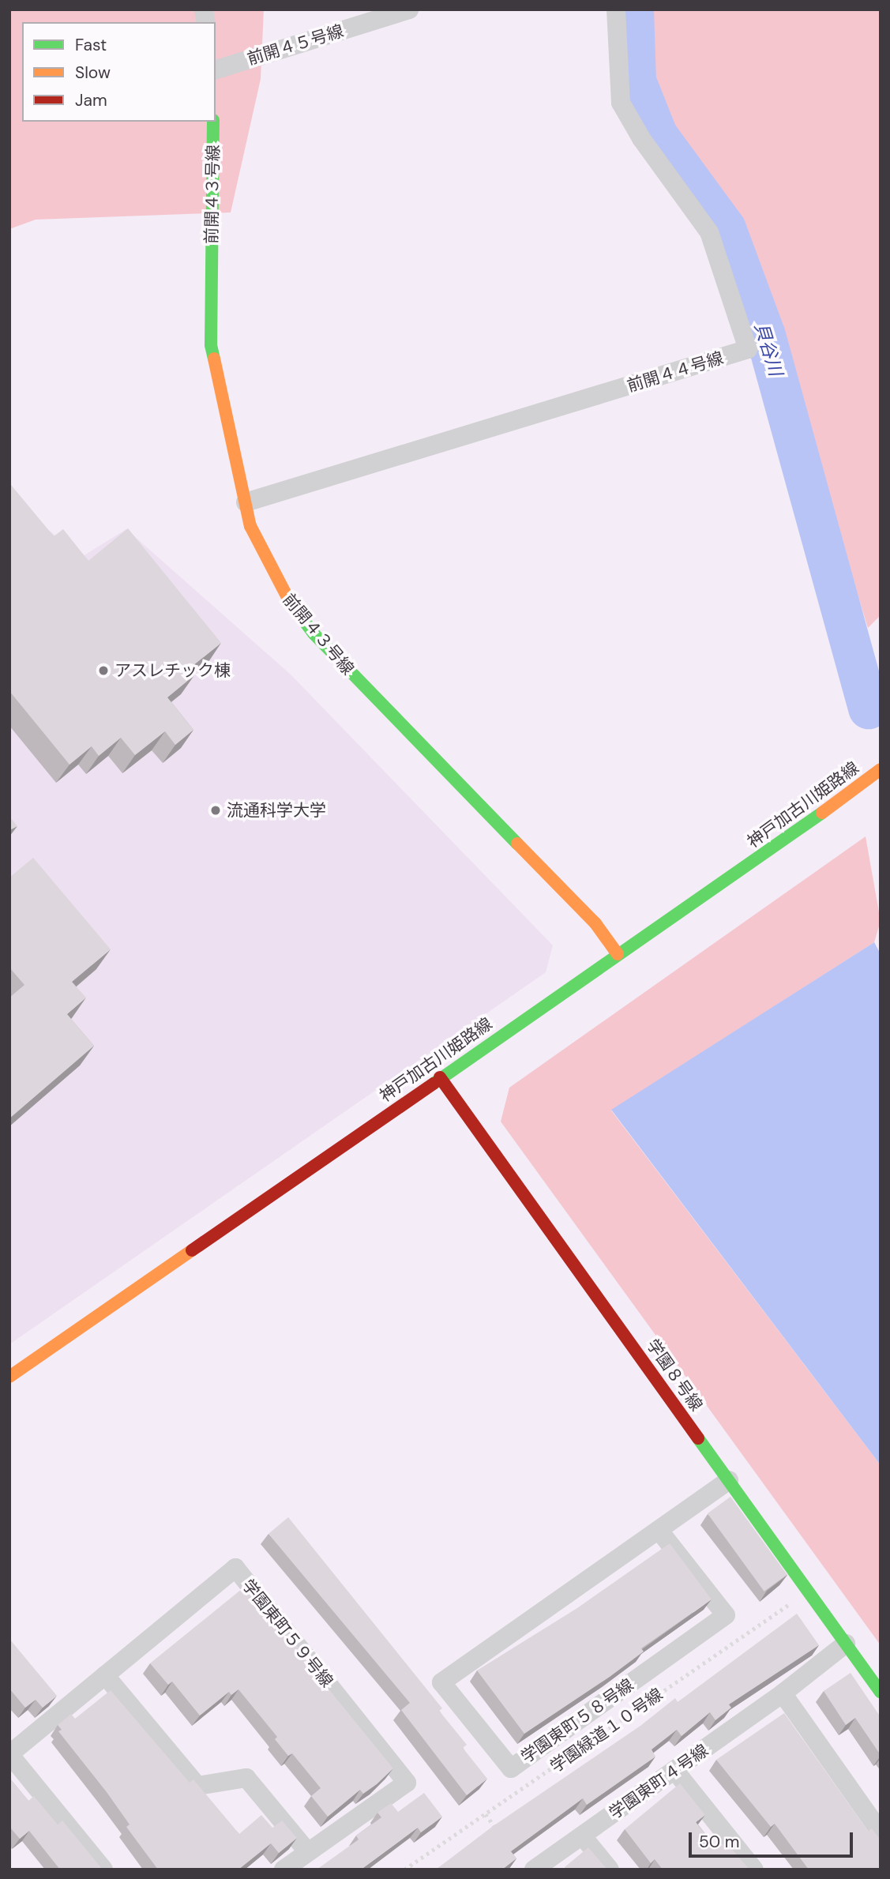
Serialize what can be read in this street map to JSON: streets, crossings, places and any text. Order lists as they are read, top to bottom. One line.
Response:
{"streets":{"street":["前開４５号線","前開４３号線","前開４４号線","神戸加古川姫路線","学園８号線","学園東町５９号線","学園東町５８号線","学園東町４号線"],"path":["学園緑道１０号線"]},"crossings":[["前開４３号線","前開４４号線"],["前開４３号線","神戸加古川姫路線"],["神戸加古川姫路線","学園８号線"],["学園８号線","学園東町５８号線"],["学園８号線","学園緑道１０号線"],["学園８号線","学園東町４号線"]],"water":["貝谷川"],"places":["アスレチック棟","流通科学大学"],"legend":["Fast","Slow","Jam"],"scale_bar":"50 m"}
